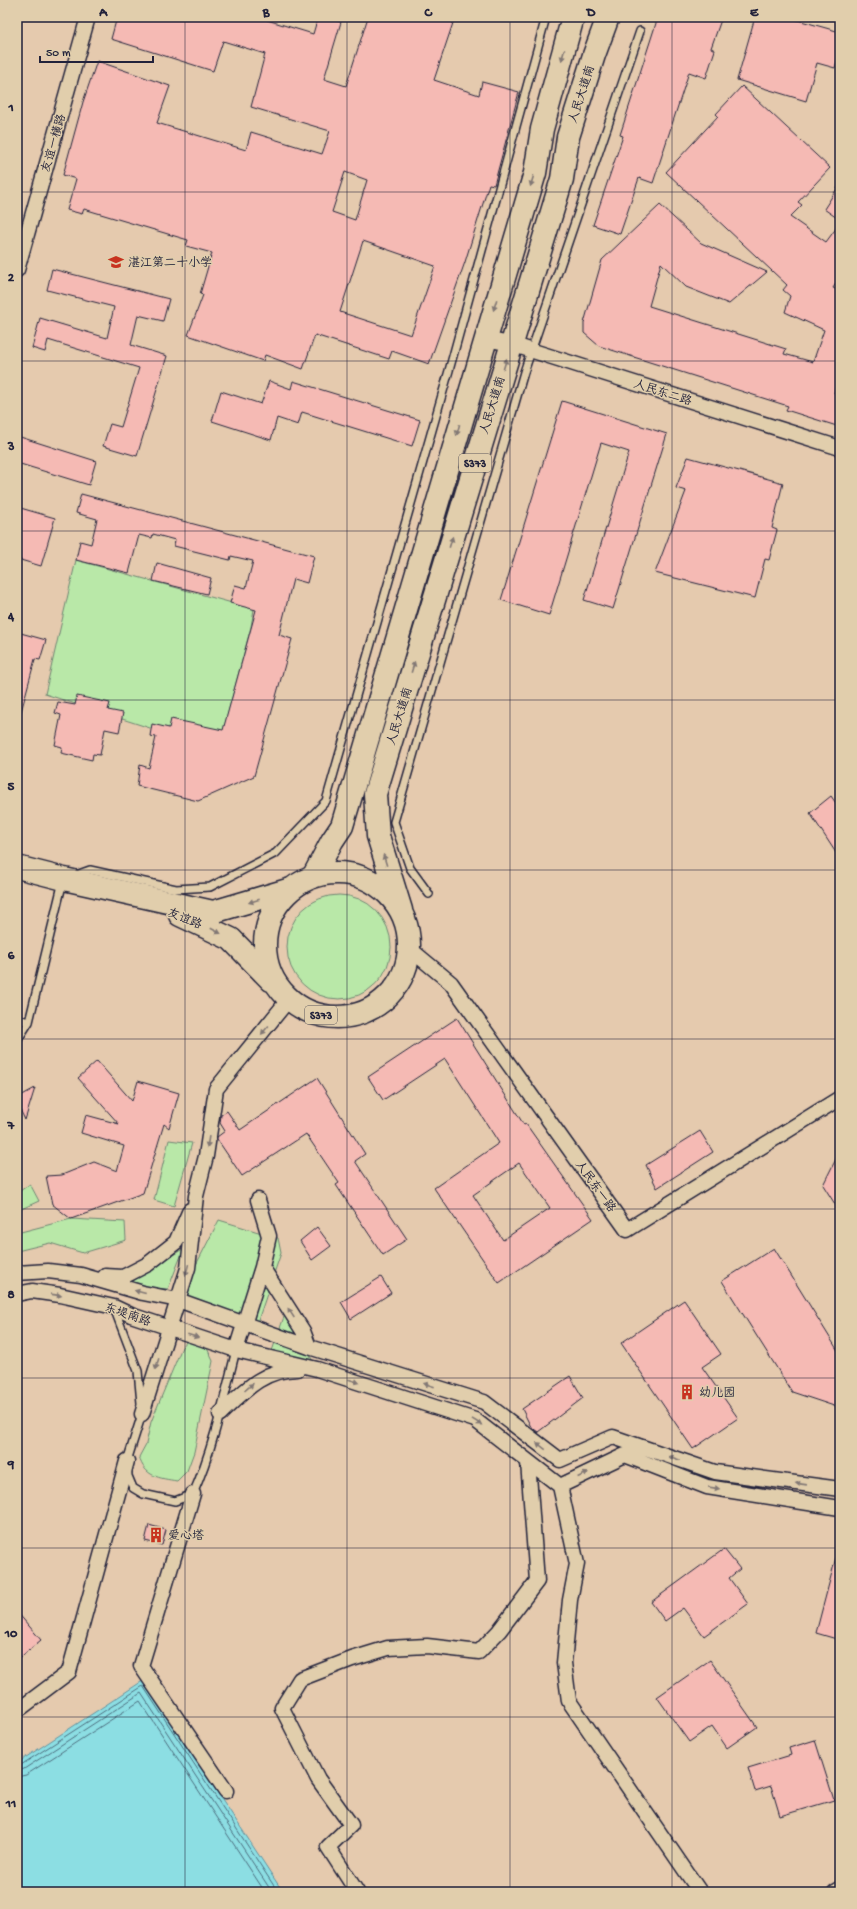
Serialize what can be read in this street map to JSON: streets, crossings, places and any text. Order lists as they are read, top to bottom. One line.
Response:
{"streets":{"main road":["人民大道南","S373","友谊路"],"street":["友谊一横路","人民东二路","人民东一路","东堤南路"]},"crossings":[["人民大道南","人民东二路"],["人民大道南","S373"],["S373","友谊路"],["S373","人民东一路"]],"places":{"school or university":["湛江第二十小学"],"building":["幼儿园","爱心塔"]},"scale_bar":"50 m","grid":{"columns":["A","B","C","D","E"],"rows":["1","2","3","4","5","6","7","8","9","10","11"]}}
